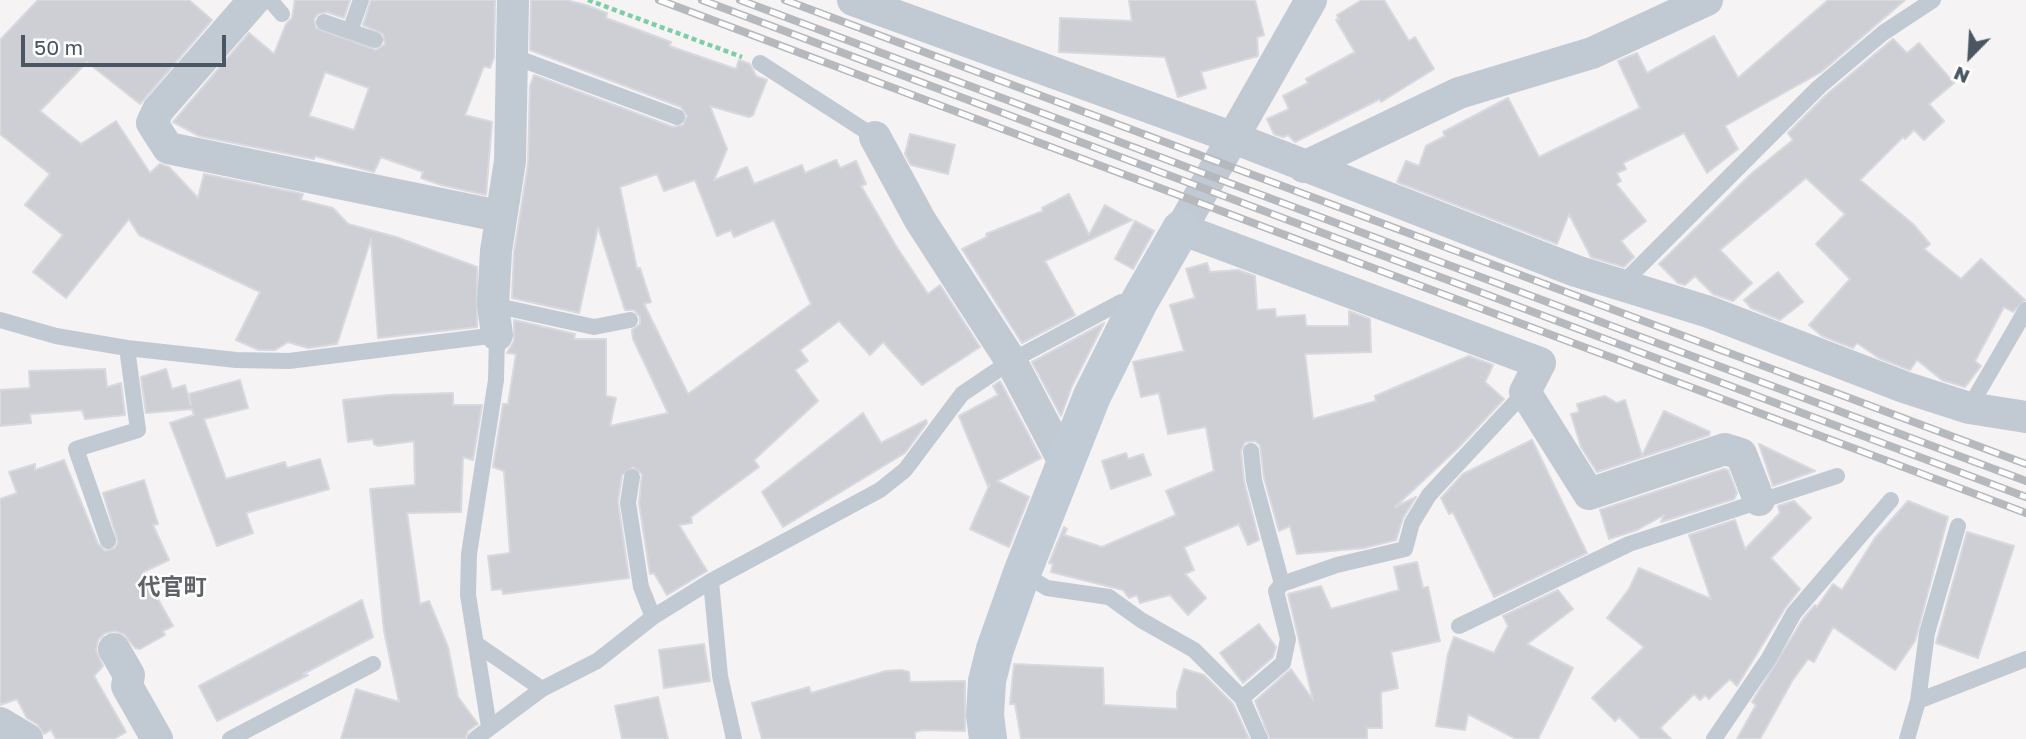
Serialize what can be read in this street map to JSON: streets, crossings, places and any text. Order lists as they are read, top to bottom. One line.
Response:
{"districts":["代官町"],"scale_bar":"50 m","north":"bottom left"}
